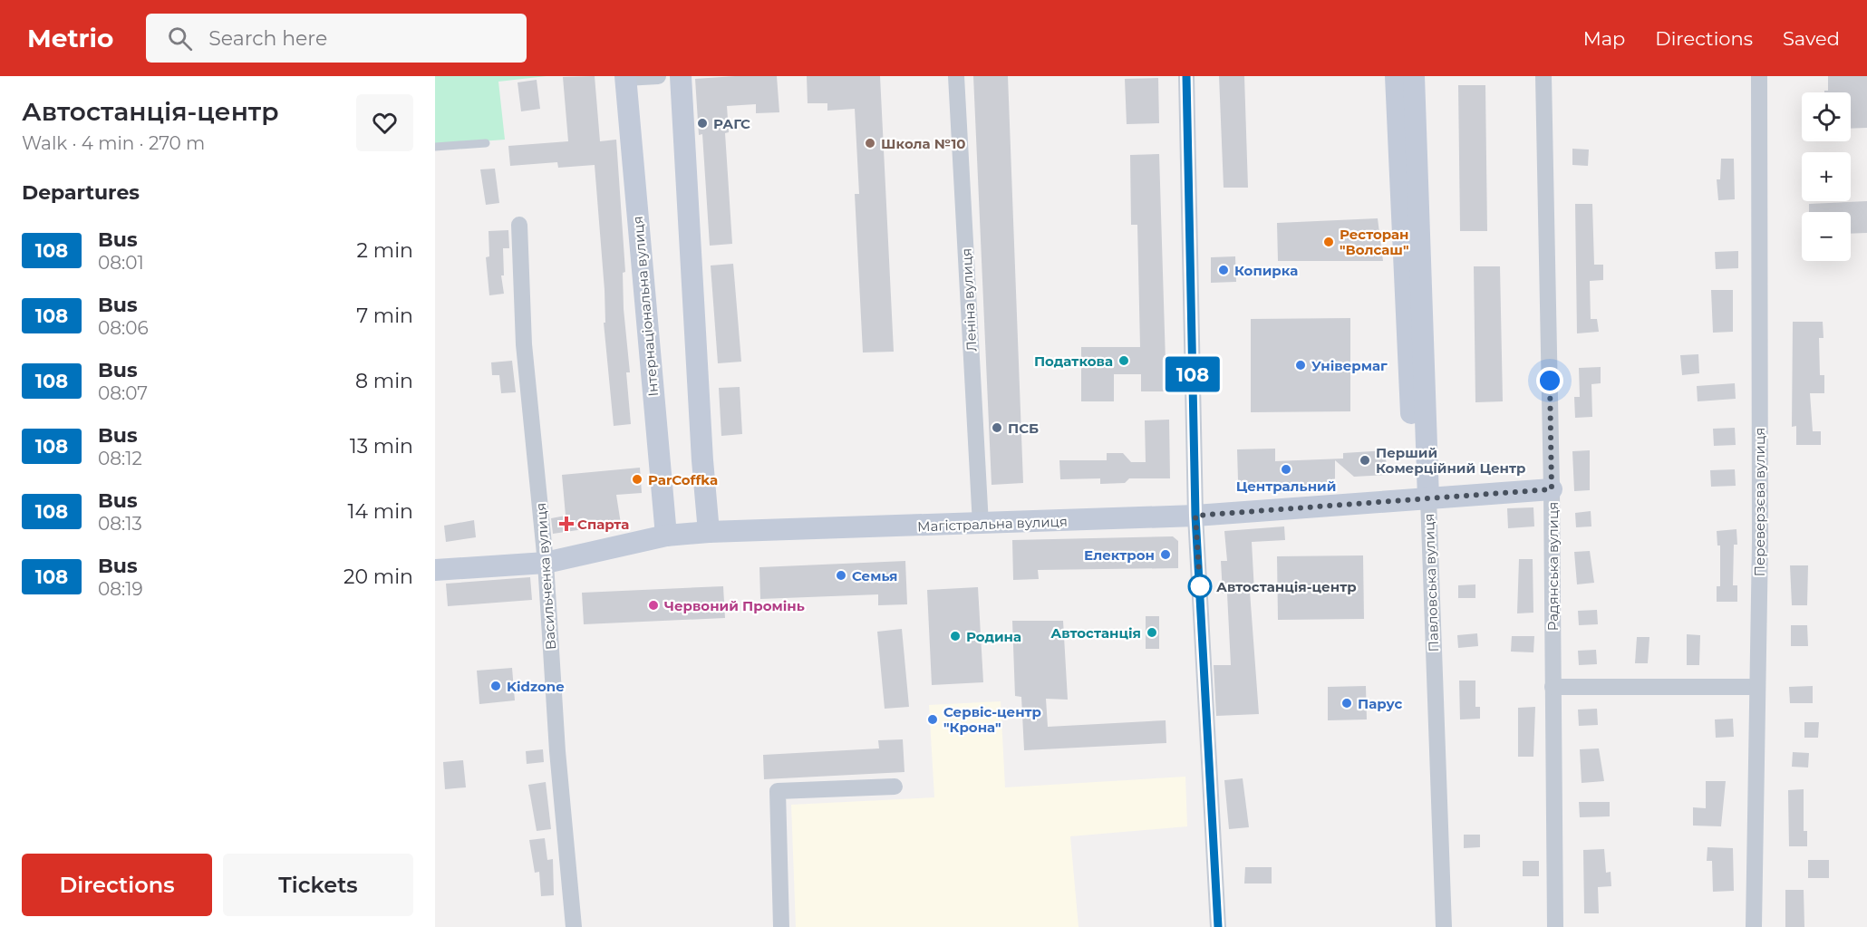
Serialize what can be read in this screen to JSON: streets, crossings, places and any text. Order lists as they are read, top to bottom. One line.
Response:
{"streets":{"street":["Леніна вулиця","Інтернаціональна вулиця","Переверзєва вулиця","Магістральна вулиця","Радянська вулиця","Васильченка вулиця","Павловська вулиця"]},"crossings":[["Леніна вулиця","Магістральна вулиця"],["Інтернаціональна вулиця","Магістральна вулиця"],["Магістральна вулиця","Радянська вулиця"],["Магістральна вулиця","Васильченка вулиця"],["Магістральна вулиця","Павловська вулиця"]],"places":{"other":["РАГС","Школа №10","Ресторан \"Волсаш\"","Копирка","Податкова","Універмаг","ПСБ","Перший Комерційний Центр","Центральний","ParCoffka","Електрон","Семья","Автостанція-центр","Червоний Промінь","Автостанція","Родина","Kidzone","Парус","Сервіс-центр \"Крона\""],"health":["Спарта"]},"lines":["bus line 108"],"page":{"header":"Metrio","search":"Search here","nav":["Map","Directions","Saved"],"heading":[["Автостанція-центр","Walk · 4 min · 270 m"],"Departures"],"on_map":"108","map_buttons":["+","−"],"list":[{"mark":"108","name":"Bus","note":"08:01","value":"2 min"},{"mark":"108","name":"Bus","note":"08:06","value":"7 min"},{"mark":"108","name":"Bus","note":"08:07","value":"8 min"},{"mark":"108","name":"Bus","note":"08:12","value":"13 min"},{"mark":"108","name":"Bus","note":"08:13","value":"14 min"},{"mark":"108","name":"Bus","note":"08:19","value":"20 min"}],"buttons":["Directions","Tickets"]}}
